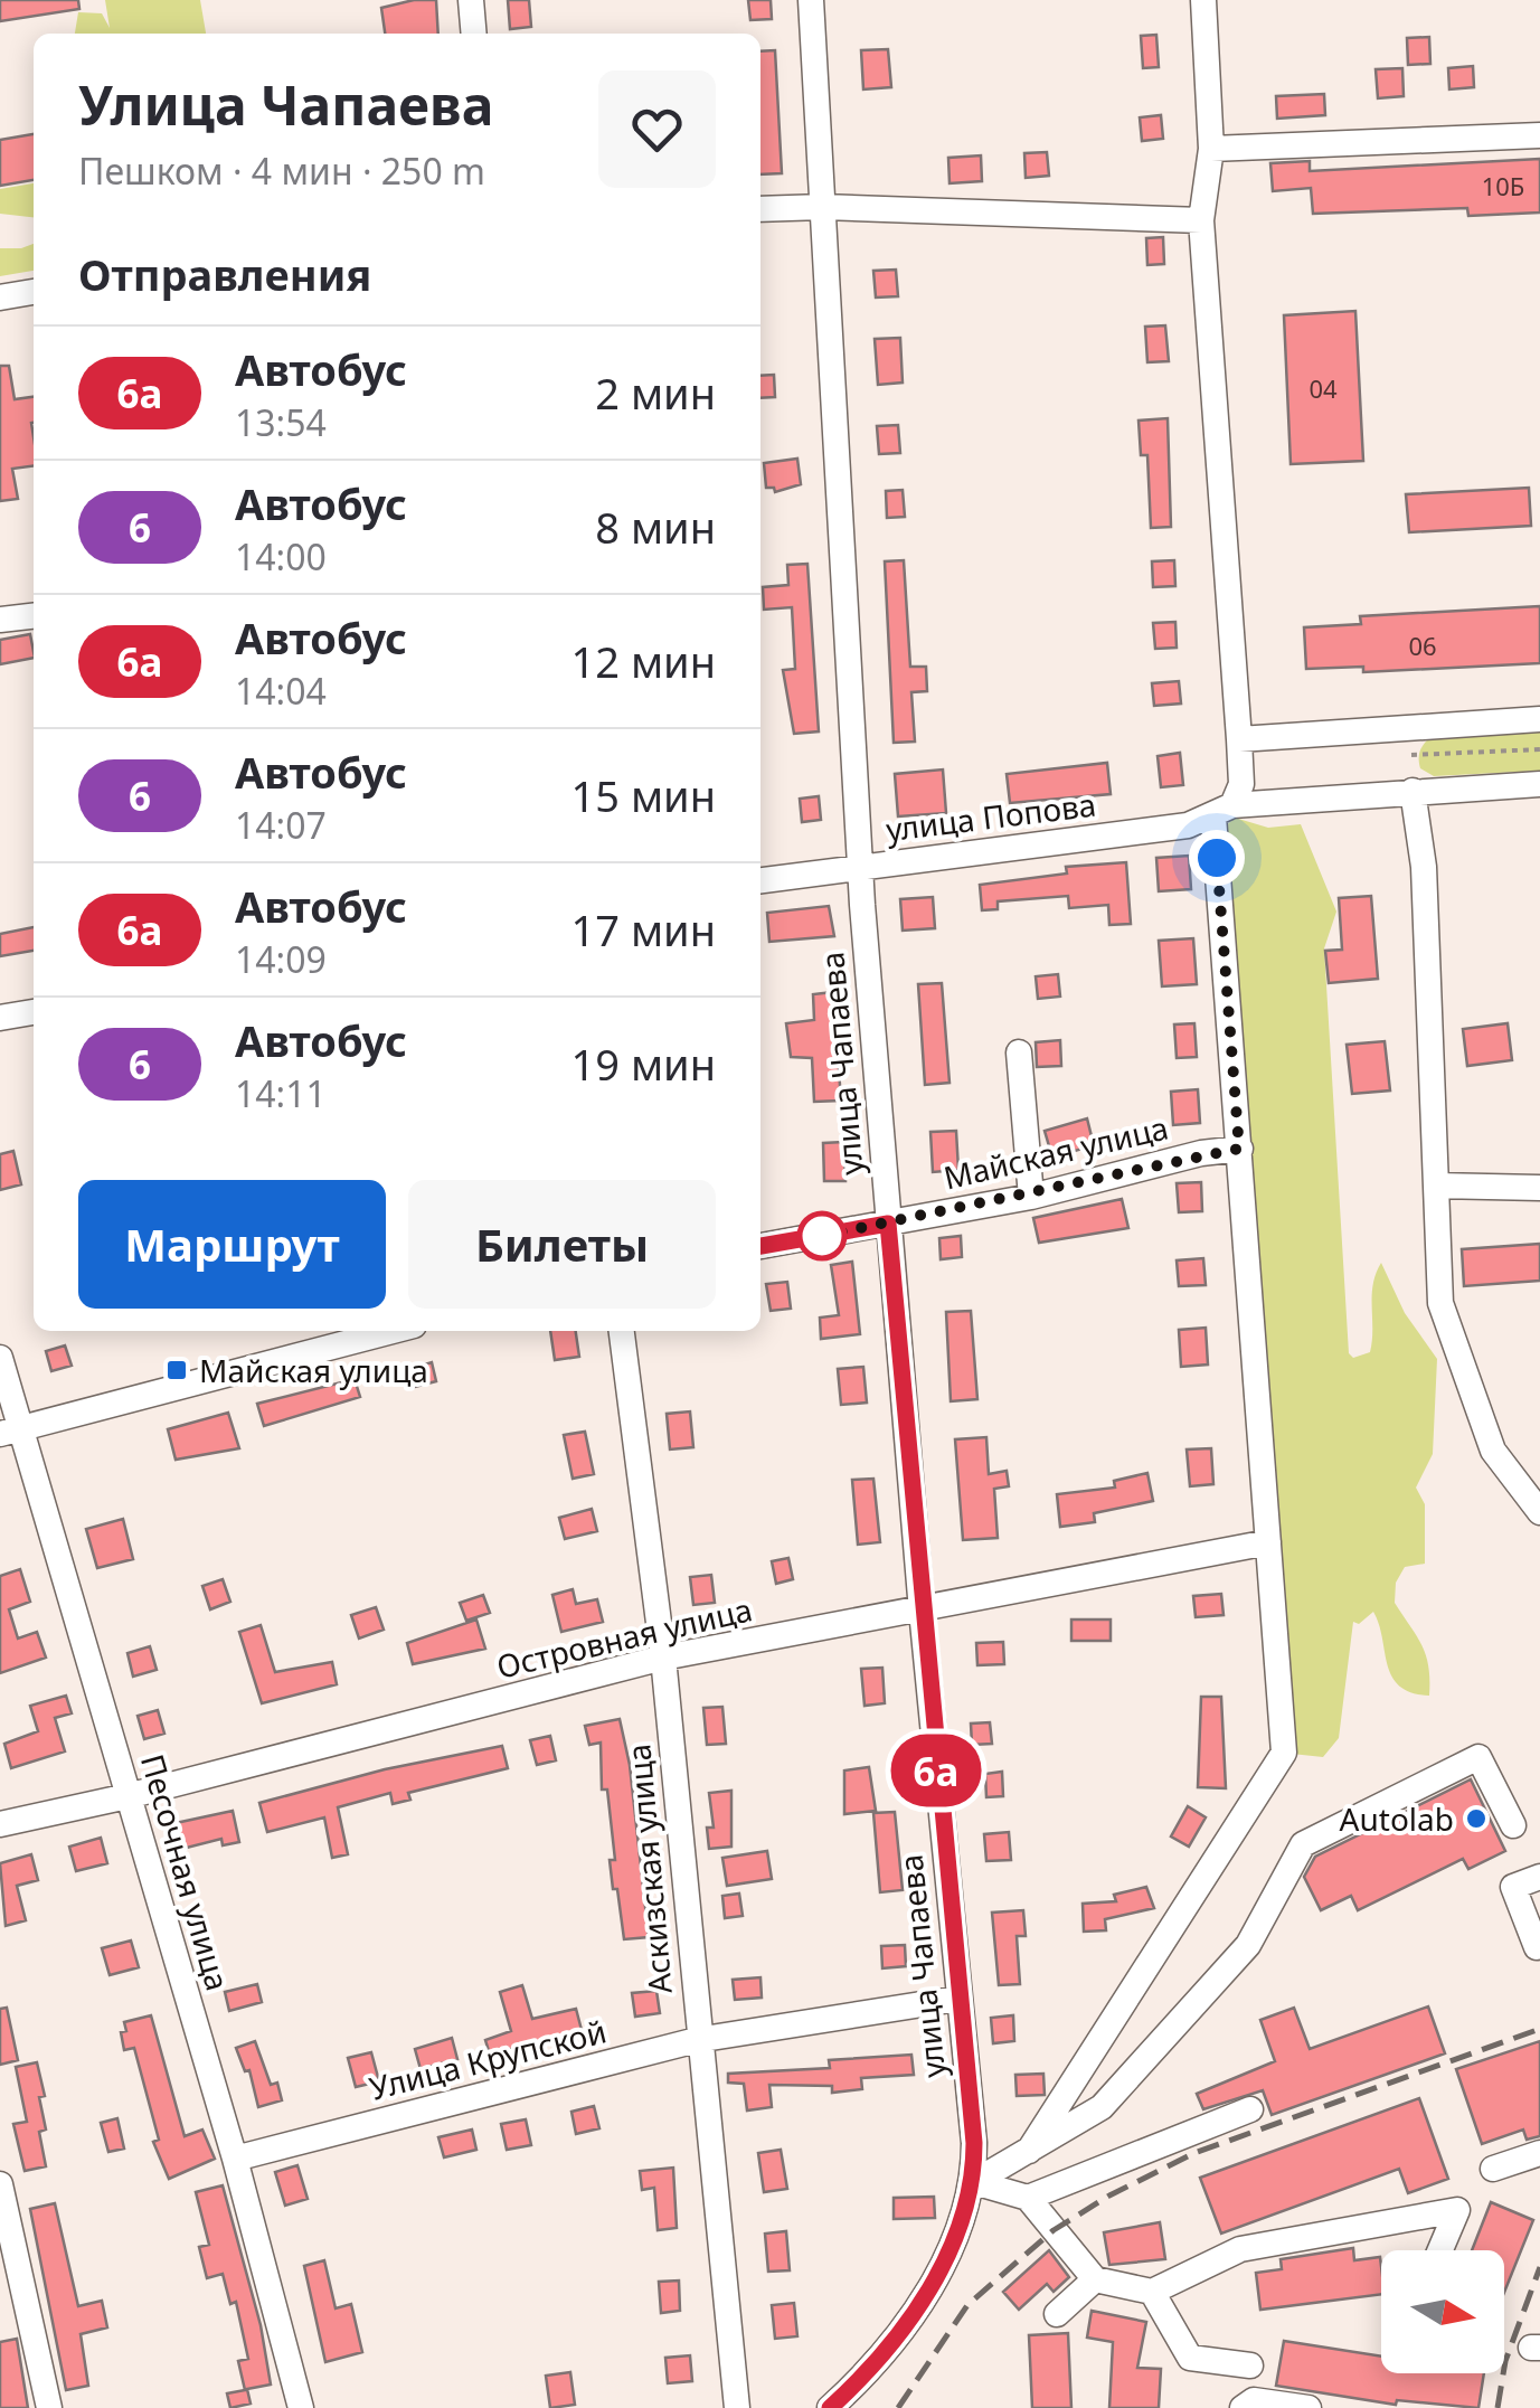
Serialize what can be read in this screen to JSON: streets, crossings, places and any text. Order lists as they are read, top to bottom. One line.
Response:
{"streets":{"street":["улица Попова","улица Чапаева","Майская улица","Островная улица","Аскизская улица","Песочная улица","Улица Крупской"]},"crossings":[["улица Попова","улица Чапаева"],["улица Чапаева","Майская улица"],["улица Чапаева","Островная улица"],["улица Чапаева","Улица Крупской"],["Островная улица","Аскизская улица"],["Островная улица","Песочная улица"],["Аскизская улица","Улица Крупской"],["Песочная улица","Улица Крупской"]],"places":{"transit":["Майская улица"],"other":["Autolab"]},"lines":["bus line 6а"],"house_numbers":["10Б","04","06"],"north":"right","page":{"on_map":"6а","heading":[["Улица Чапаева","Пешком · 4 мин · 250 m"],"Отправления"],"list":[{"mark":"6а","name":"Автобус","note":"13:54","value":"2 мин"},{"mark":"6","name":"Автобус","note":"14:00","value":"8 мин"},{"mark":"6а","name":"Автобус","note":"14:04","value":"12 мин"},{"mark":"6","name":"Автобус","note":"14:07","value":"15 мин"},{"mark":"6а","name":"Автобус","note":"14:09","value":"17 мин"},{"mark":"6","name":"Автобус","note":"14:11","value":"19 мин"}],"buttons":["Маршрут","Билеты"]}}
